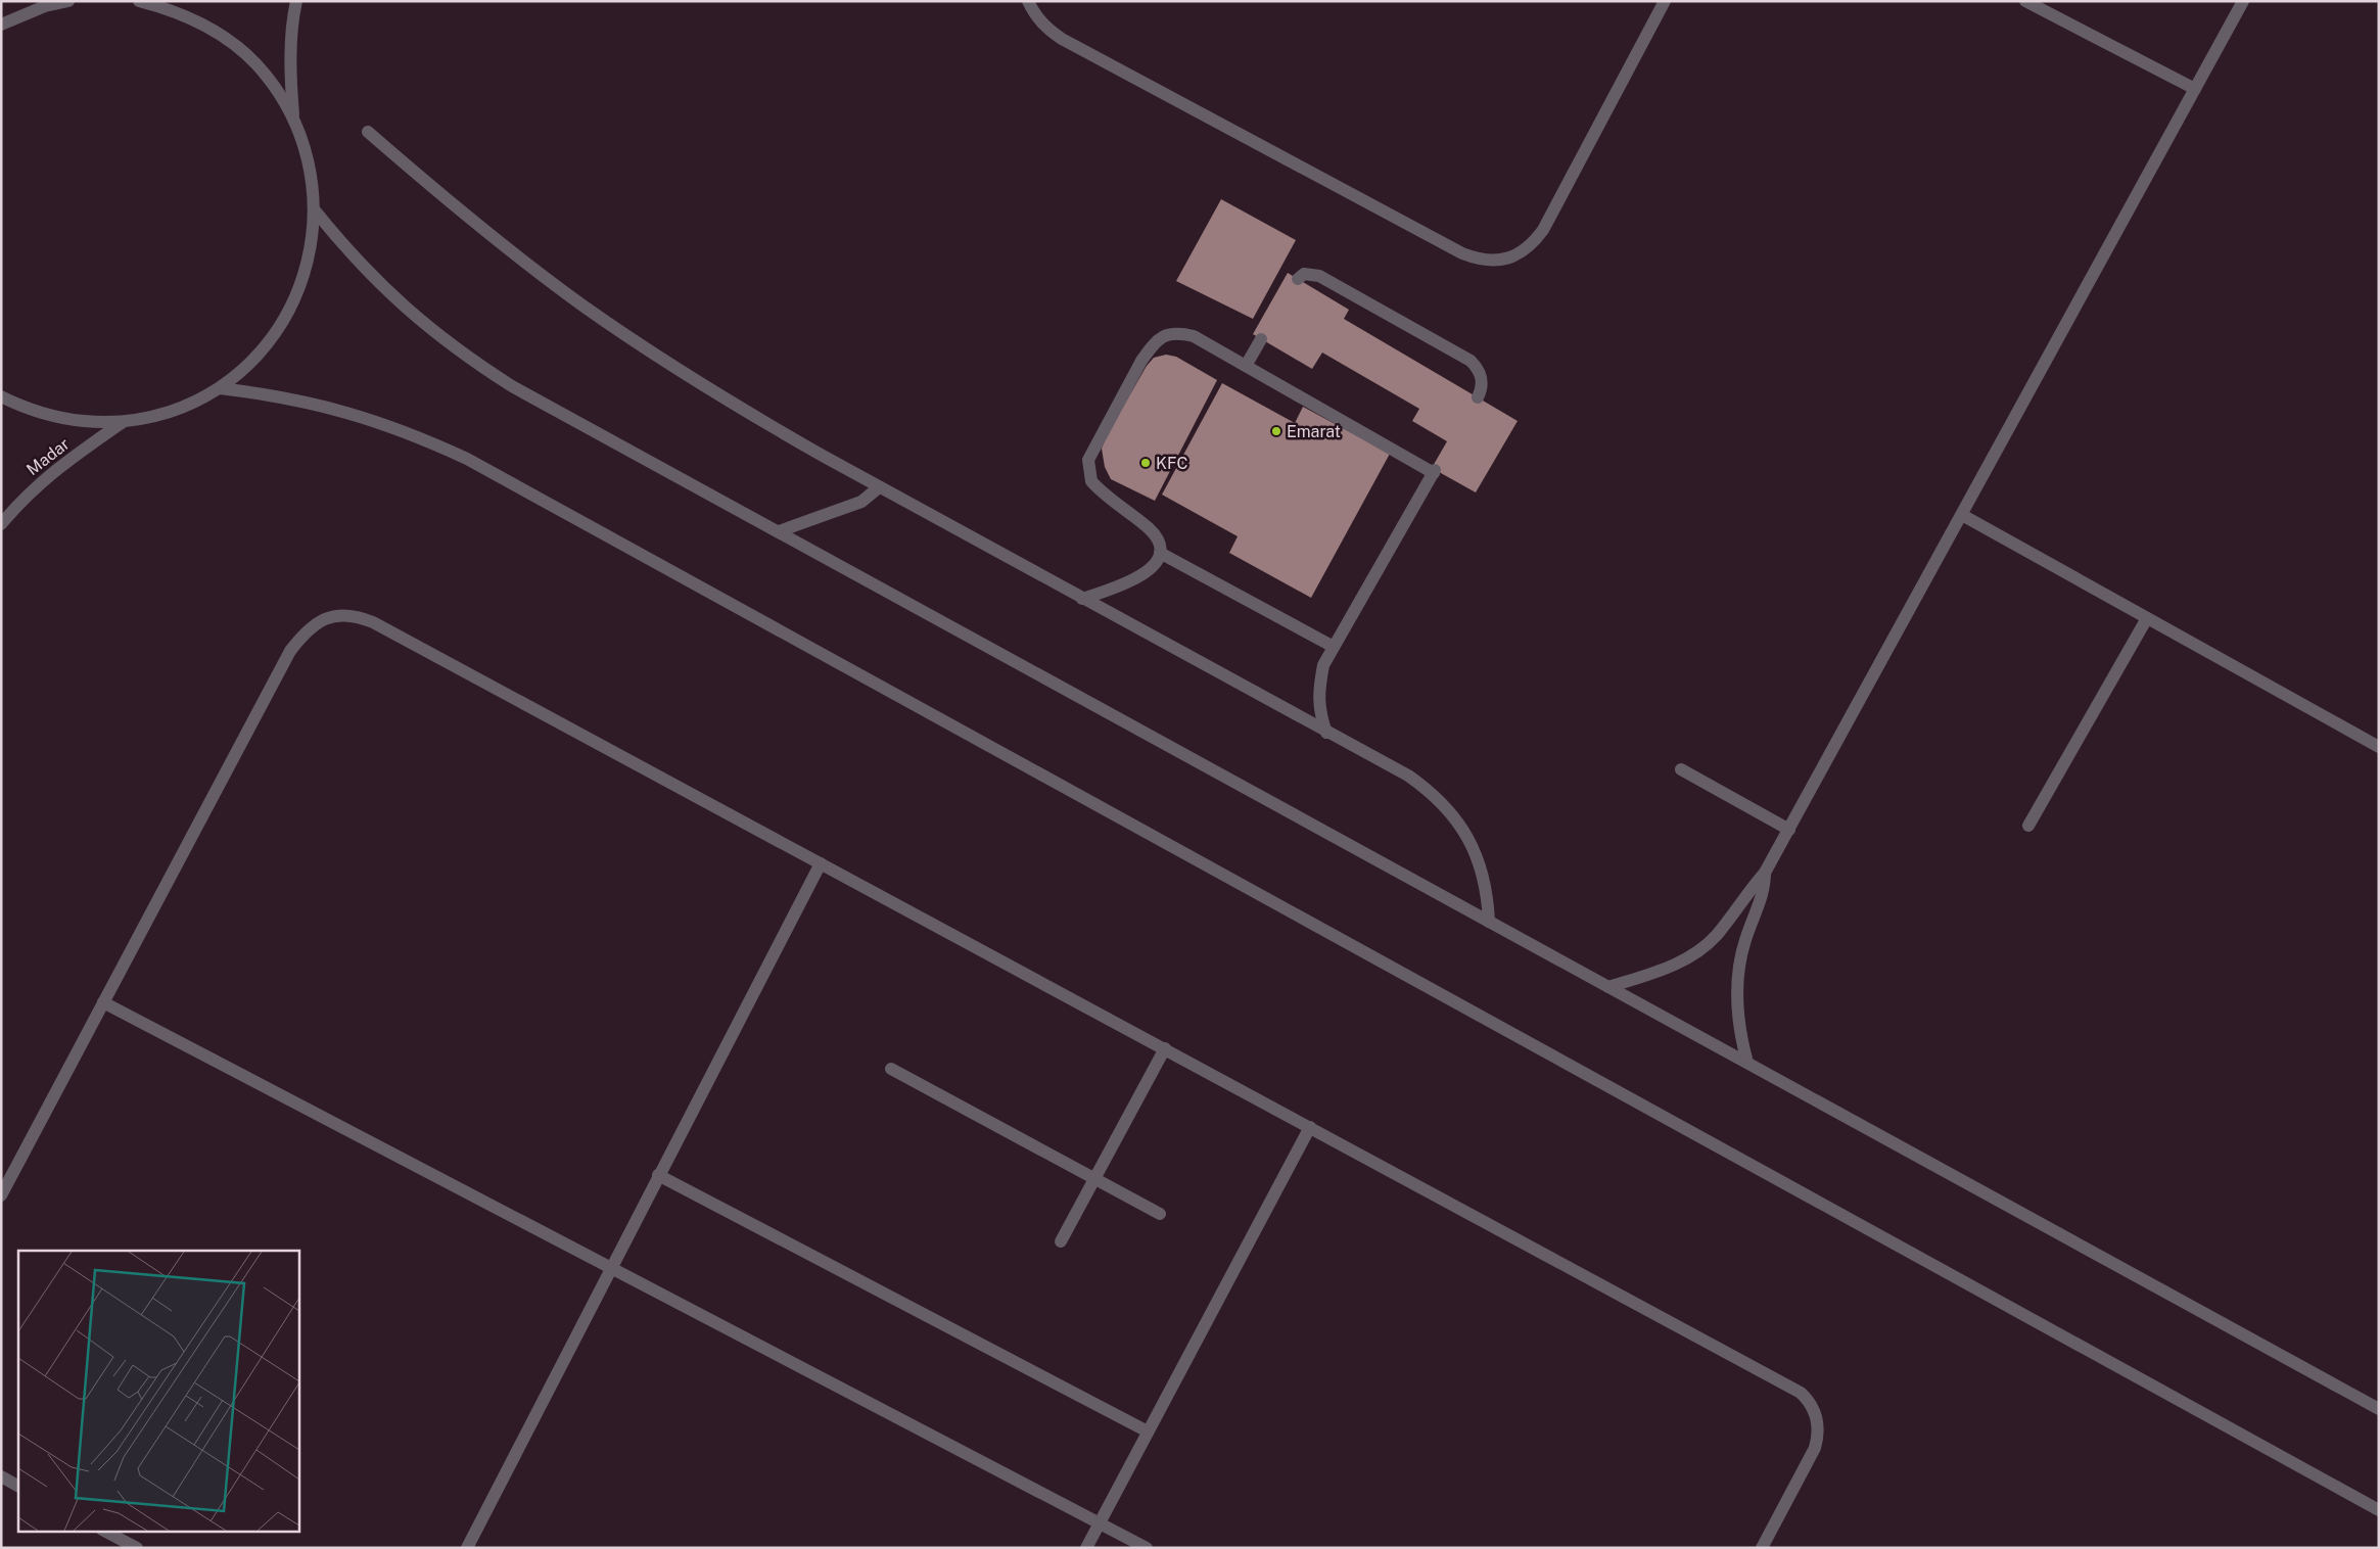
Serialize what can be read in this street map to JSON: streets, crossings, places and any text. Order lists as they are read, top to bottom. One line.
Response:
{"streets":{"street":["Madar"]},"places":["Emarat","KFC"]}
